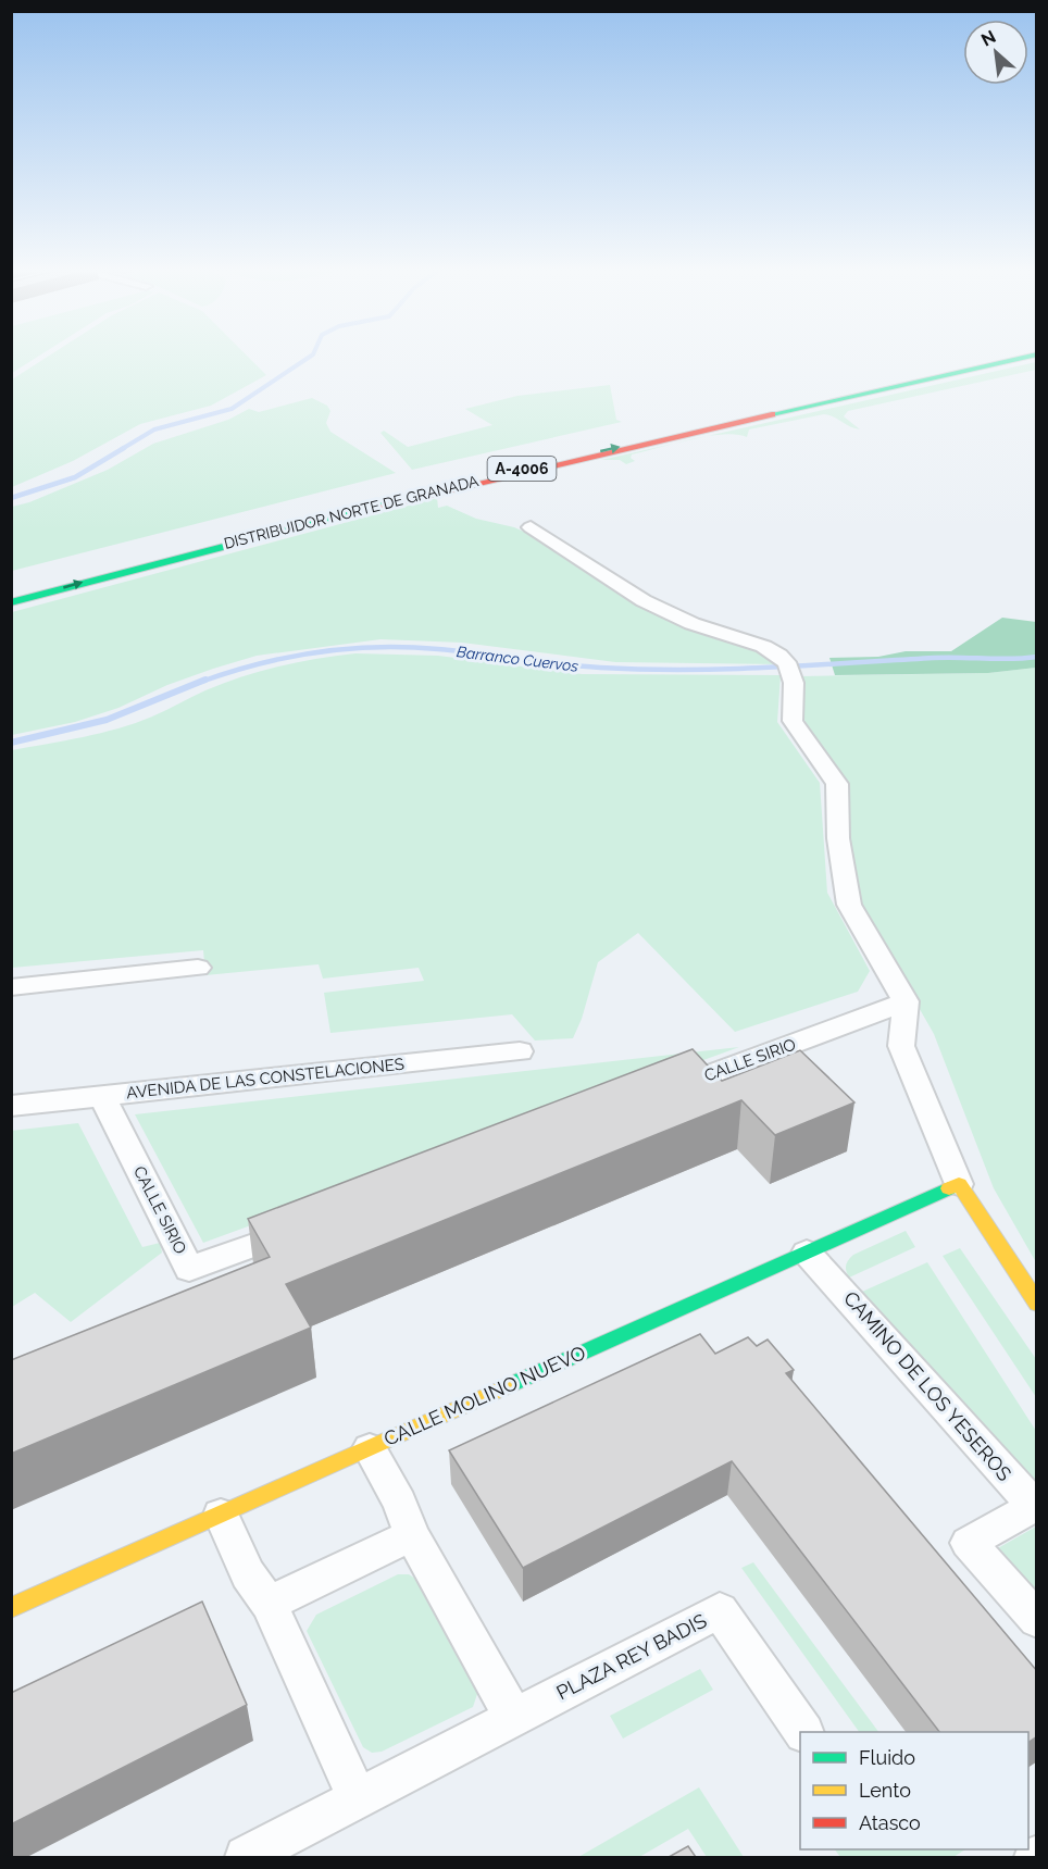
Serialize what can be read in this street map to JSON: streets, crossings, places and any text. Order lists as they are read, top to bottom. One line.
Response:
{"streets":{"main road":["A-4006","DISTRIBUIDOR NORTE DE GRANADA","CALLE MOLINO NUEVO"],"street":["CALLE SIRIO","AVENIDA DE LAS CONSTELACIONES","CAMINO DE LOS YESEROS","PLAZA REY BADIS"]},"crossings":[["CALLE SIRIO","AVENIDA DE LAS CONSTELACIONES"],["CAMINO DE LOS YESEROS","CALLE MOLINO NUEVO"]],"water":["Barranco Cuervos"],"legend":["Fluido","Lento","Atasco"],"north":"top left"}
